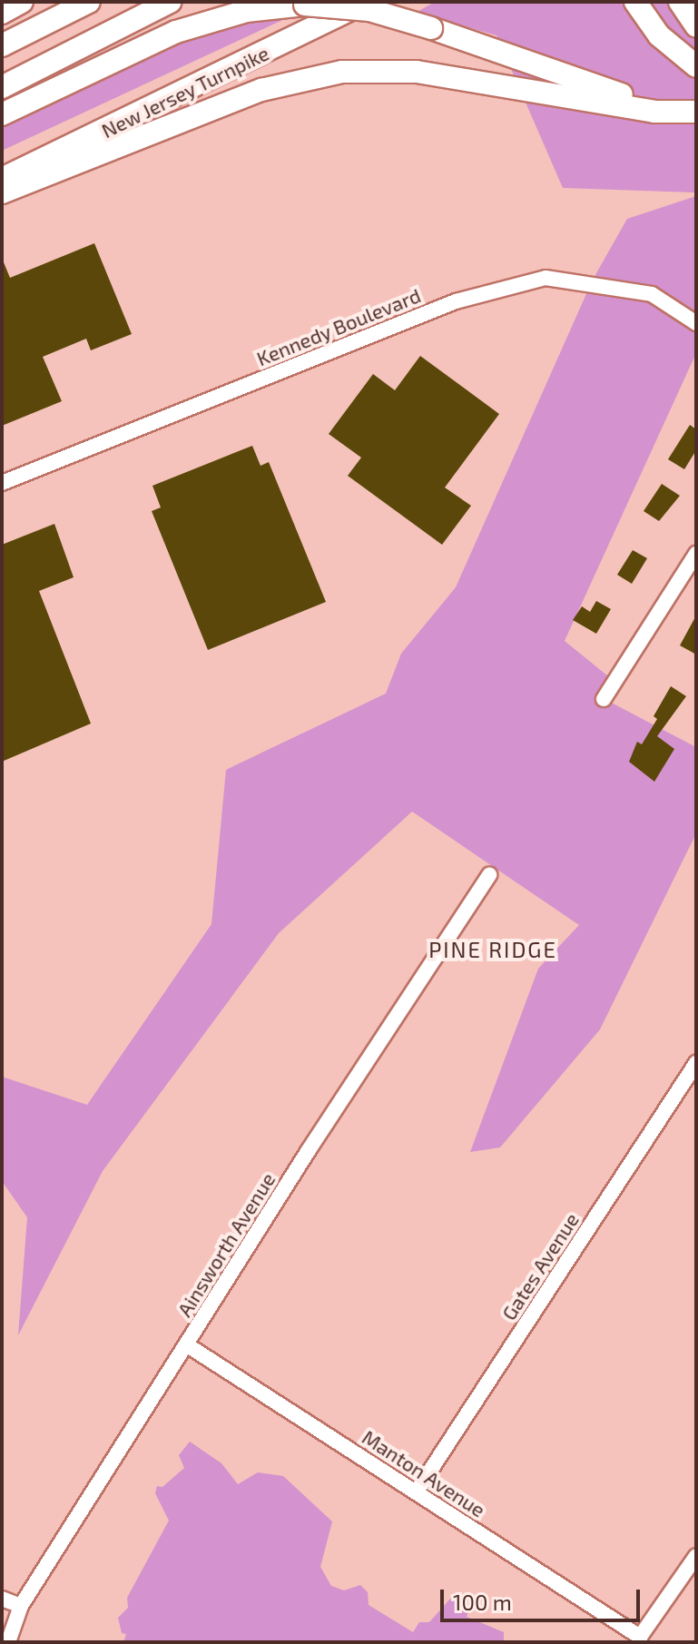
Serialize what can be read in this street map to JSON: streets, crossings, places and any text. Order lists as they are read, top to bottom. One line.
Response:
{"streets":{"highway":["New Jersey Turnpike"],"street":["Kennedy Boulevard","Ainsworth Avenue","Gates Avenue","Manton Avenue"]},"crossings":[["Ainsworth Avenue","Manton Avenue"],["Gates Avenue","Manton Avenue"]],"districts":["PINE RIDGE"],"scale_bar":"100 m"}
